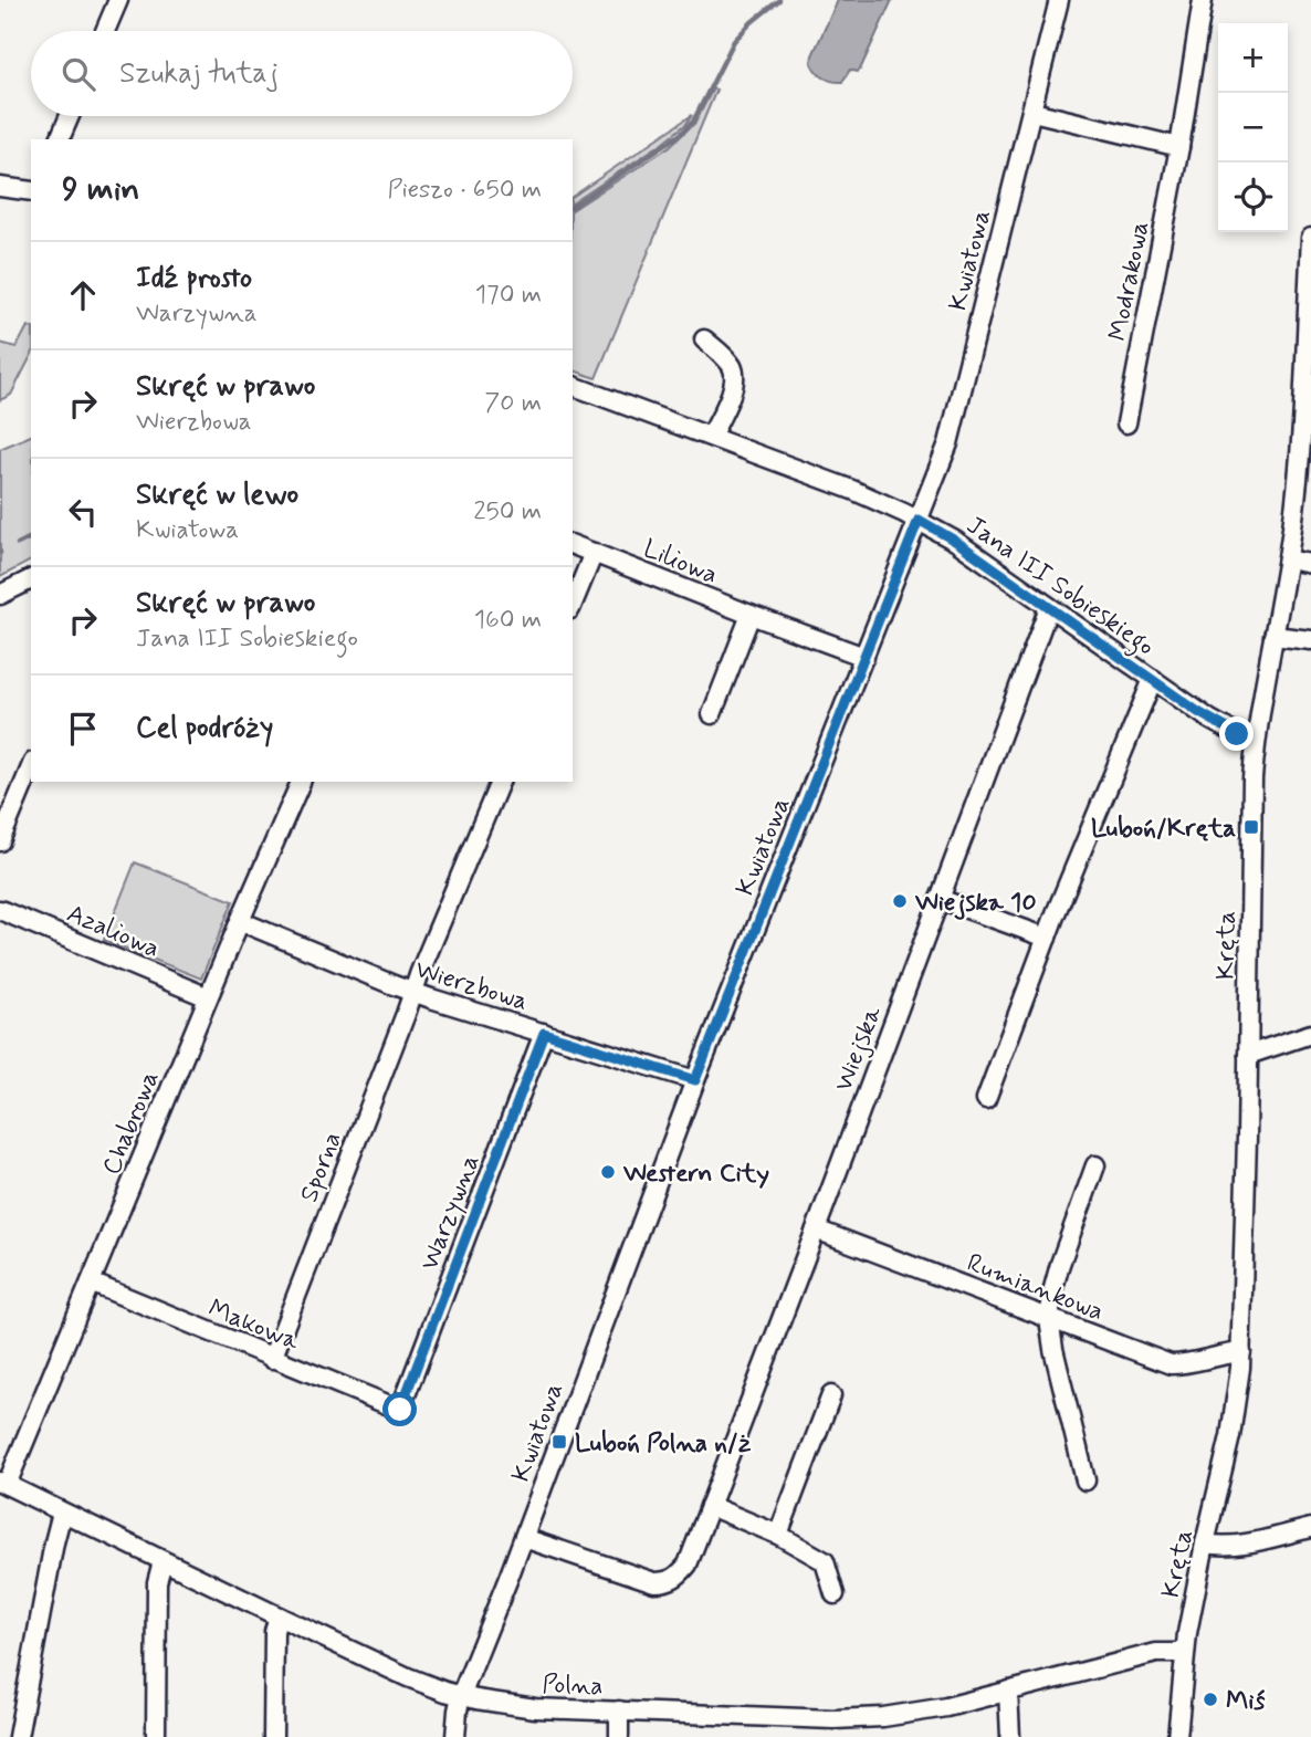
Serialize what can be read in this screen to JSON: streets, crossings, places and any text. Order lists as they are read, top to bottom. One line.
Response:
{"streets":{"street":["Kwiatowa","Modrakowa","Liliowa","Jana III Sobieskiego","Azaliowa","Kręta","Wierzbowa","Wiejska","Chabrowa","Sporna","Warzywna","Rumiankowa","Makowa","Polna"]},"crossings":[["Kwiatowa","Liliowa"],["Kwiatowa","Jana III Sobieskiego"],["Kwiatowa","Wierzbowa"],["Kwiatowa","Wiejska"],["Kwiatowa","Polna"],["Jana III Sobieskiego","Kręta"],["Jana III Sobieskiego","Wiejska"],["Azaliowa","Chabrowa"],["Kręta","Rumiankowa"],["Kręta","Polna"],["Wierzbowa","Chabrowa"],["Wierzbowa","Sporna"],["Wierzbowa","Warzywna"],["Wiejska","Rumiankowa"],["Chabrowa","Makowa"],["Chabrowa","Polna"],["Sporna","Makowa"],["Warzywna","Makowa"]],"places":{"transit":["Luboń/Kręta","Luboń Polna n/ż"],"other":["Wiejska 10","Western City","Miś"]},"page":{"map_buttons":["+","−"],"search":"Szukaj tutaj","heading":["9 min","Pieszo · 650 m"],"list":[["Idź prosto","Warzywna","170 m"],["Skręć w prawo","Wierzbowa","70 m"],["Skręć w lewo","Kwiatowa","250 m"],["Skręć w prawo","Jana III Sobieskiego","160 m"],"Cel podróży"]}}
